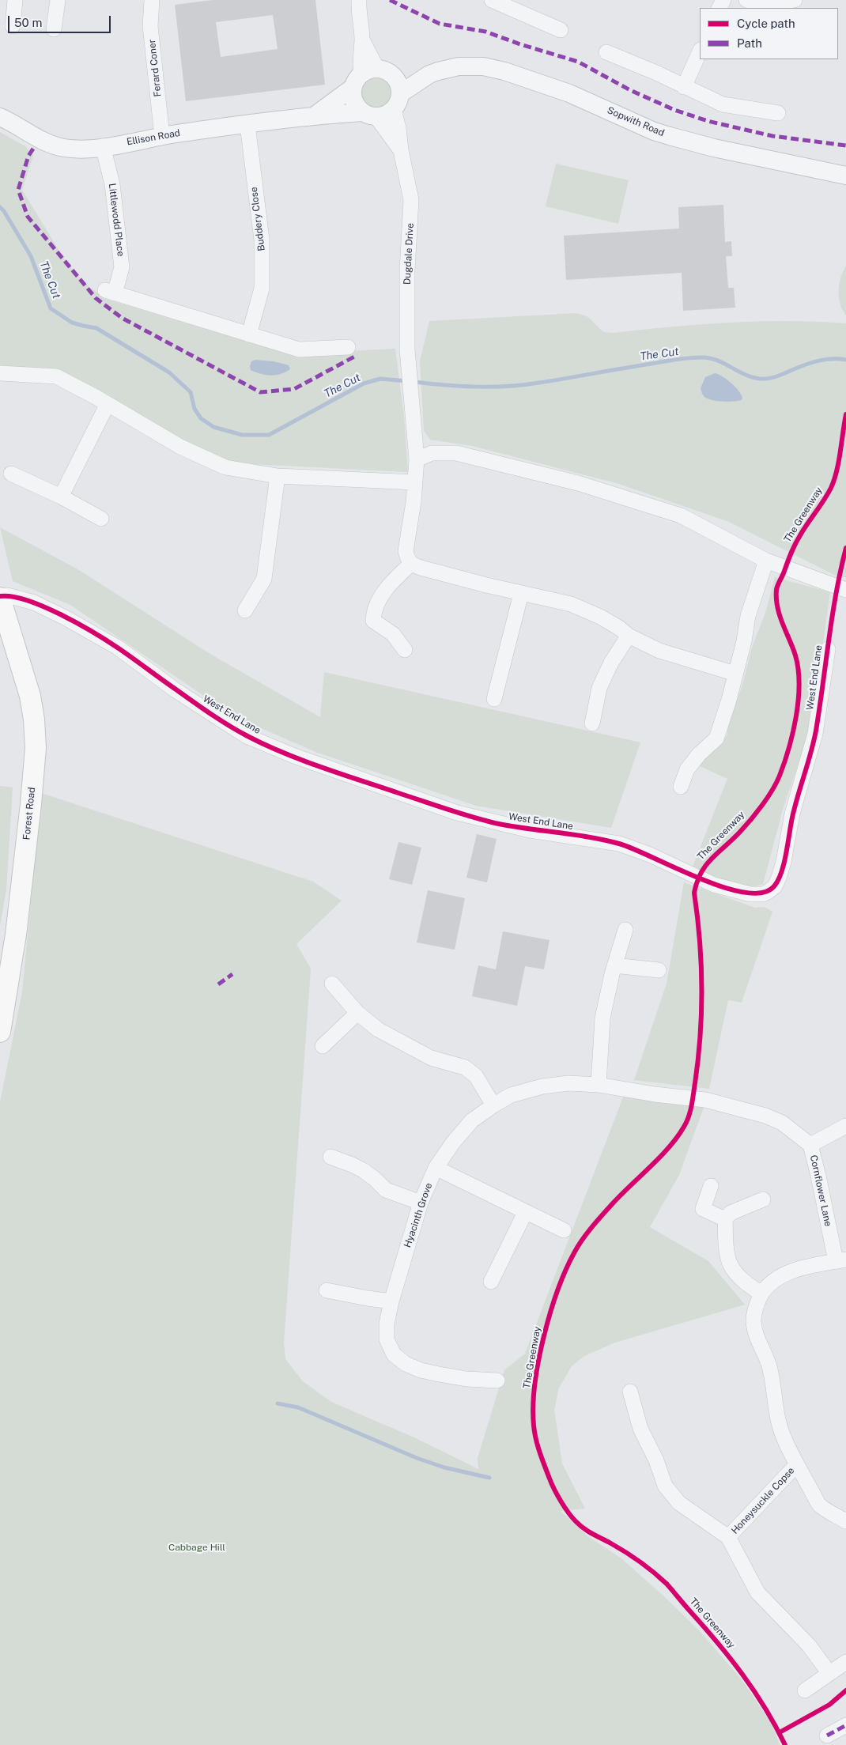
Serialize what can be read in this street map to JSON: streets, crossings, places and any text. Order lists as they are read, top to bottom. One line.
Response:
{"streets":{"main road":["Forest Road"],"street":["Ferard Coner","Sopwith Road","Ellison Road","Buddery Close","Littlewodd Place","Dugdale Drive","West End Lane","Cornflower Lane","Hyacinth Grove","Honeysuckle Copse"],"cycle path":["The Greenway"]},"crossings":[["Ferard Coner","Ellison Road"],["Sopwith Road","Ellison Road"],["Sopwith Road","Dugdale Drive"],["Ellison Road","Buddery Close"],["Ellison Road","Littlewodd Place"],["Ellison Road","Dugdale Drive"],["Buddery Close","Littlewodd Place"],["West End Lane","Forest Road"],["Cornflower Lane","Hyacinth Grove"]],"water":["The Cut"],"parks":["Cabbage Hill"],"legend":["Cycle path","Path"],"scale_bar":"50 m"}
